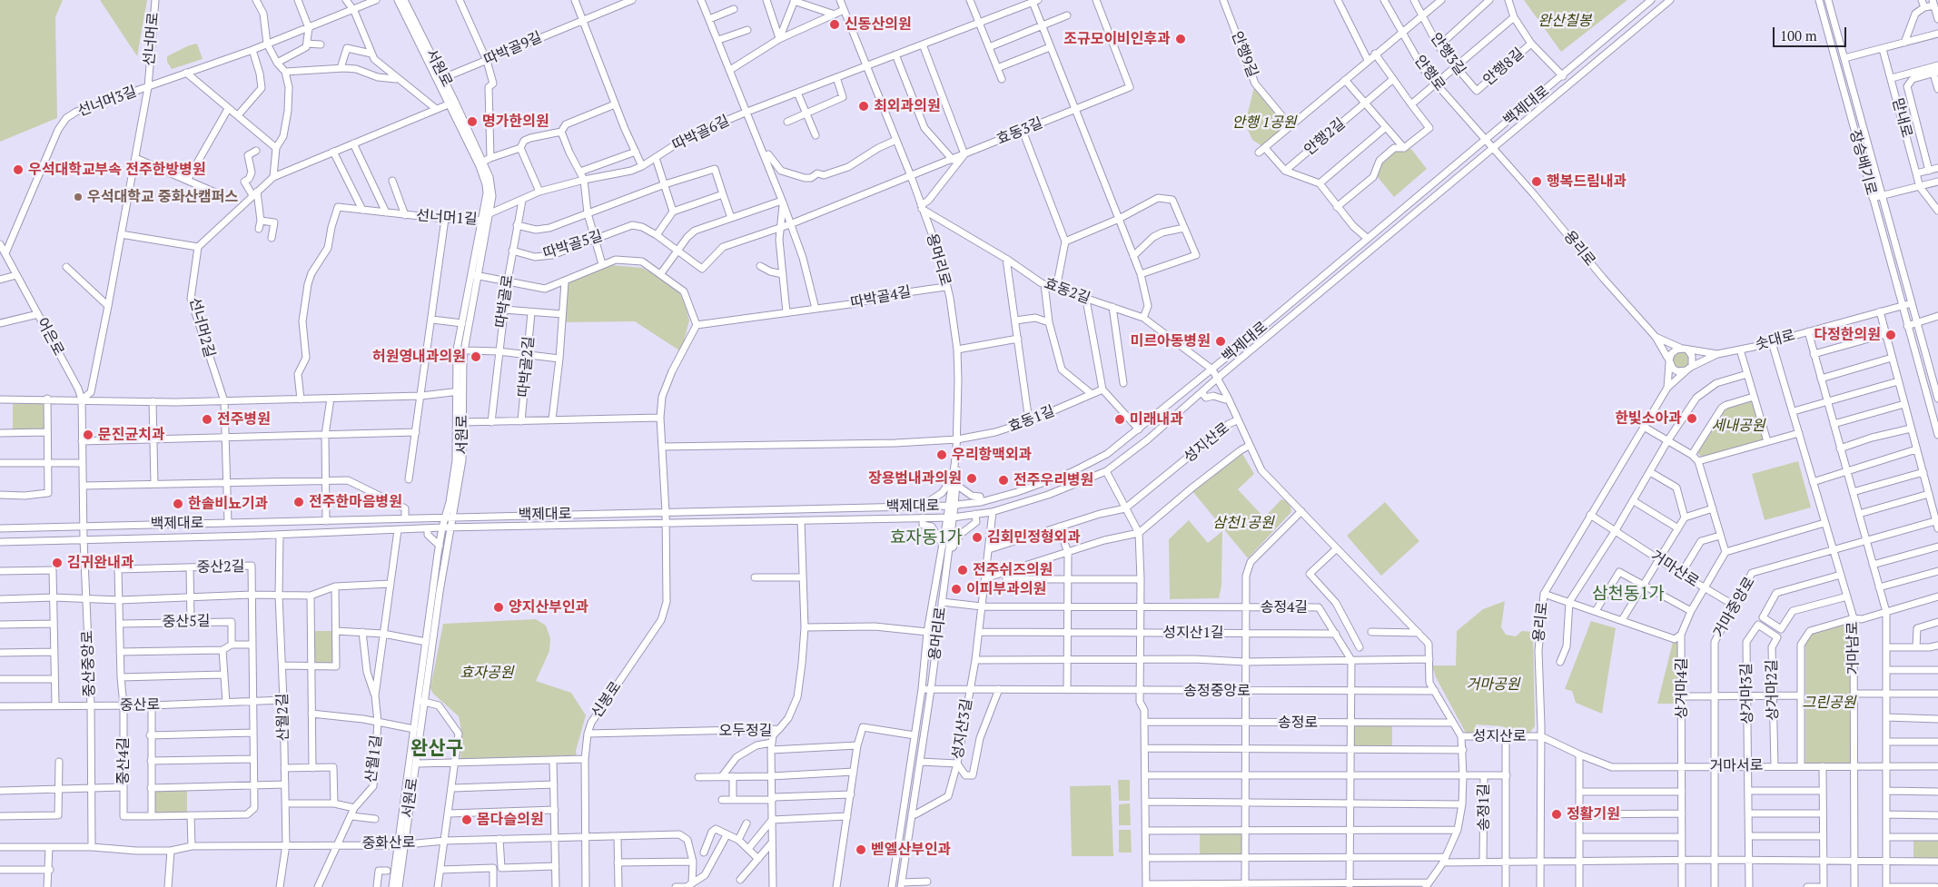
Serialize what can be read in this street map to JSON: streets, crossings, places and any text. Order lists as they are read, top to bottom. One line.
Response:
{"streets":{"street":["선너머로","따박골9길","안행9길","안행3길","안행8길","서원로","안행로","선너머3길","백제대로","맏내로","효동3길","따박골6길","안행2길","장승배기로","선너머1길","따박골5길","용리로","용머리로","효동2길","따박골4길","따박골로","선너머2길","어은로","솟대로","따박골2길","효동1길","성지산로","중산2길","거마산로","송정4길","거마중앙로","중산5길","성지산1길","거마남로","중산중앙로","상거마4길","상거마2길","송정중앙로","상거마3길","신봉로","중산로","산월2길","송정로","성지산3길","오두정길","산월1길","중산4길","거마서로","송정1길","중화산로"]},"crossings":[["선너머로","선너머3길"],["선너머로","어은로"],["따박골9길","서원로"],["안행9길","안행2길"],["안행3길","안행8길"],["안행8길","백제대로"],["서원로","백제대로"],["서원로","따박골6길"],["서원로","선너머1길"],["서원로","산월1길"],["서원로","중화산로"],["안행로","백제대로"],["안행로","안행2길"],["안행로","용리로"],["선너머3길","어은로"],["백제대로","용리로"],["백제대로","용머리로"],["백제대로","효동2길"],["백제대로","선너머2길"],["백제대로","어은로"],["백제대로","성지산로"],["백제대로","중산중앙로"],["백제대로","신봉로"],["백제대로","산월2길"],["백제대로","성지산3길"],["백제대로","산월1길"],["효동3길","따박골5길"],["효동3길","용머리로"],["따박골6길","선너머1길"],["따박골6길","용머리로"],["장승배기로","솟대로"],["따박골5길","용머리로"],["따박골5길","따박골로"],["용리로","성지산로"],["용리로","거마산로"],["용리로","거마서로"],["용머리로","효동2길"],["용머리로","따박골4길"],["용머리로","효동1길"],["용머리로","송정중앙로"],["용머리로","성지산3길"],["효동2길","성지산로"],["따박골4길","신봉로"],["따박골로","따박골2길"],["어은로","중산중앙로"],["솟대로","거마남로"],["성지산로","송정중앙로"],["성지산로","송정로"],["성지산로","거마서로"],["성지산로","송정1길"],["중산2길","중산5길"],["중산2길","중산로"],["중산2길","중산4길"],["거마산로","거마중앙로"],["거마산로","상거마4길"],["송정4길","성지산1길"],["거마중앙로","거마남로"],["거마중앙로","거마서로"],["중산5길","중산중앙로"],["성지산1길","성지산3길"],["거마남로","거마서로"],["중산중앙로","중산로"],["중산중앙로","중화산로"],["상거마4길","거마서로"],["상거마2길","상거마3길"],["상거마2길","거마서로"],["송정중앙로","성지산3길"],["상거마3길","거마서로"],["신봉로","오두정길"],["신봉로","중화산로"],["중산로","산월2길"],["중산로","중산4길"],["산월2길","산월1길"],["산월2길","중화산로"],["산월1길","중화산로"]],"districts":["효자동1가","삼천동1가","완산구"],"parks":["완산칠봉","안행 1공원","세내공원","삼천1공원","효자공원","거마공원","그린공원"],"places":["신동산의원","조규모이비인후과","최외과의원","명가한의원","우석대학교부속 전주한방병원","행복드림내과","우석대학교 중화산캠퍼스","다정한의원","미르아동병원","허원영내과의원","한빛소아과","전주병원","미래내과","문진균치과","우리항맥외과","장용범내과의원","전주우리병원","전주한마음병원","한솔비뇨기과","김회민정형외과","김귀완내과","전주쉬즈의원","이피부과의원","양지산부인과","정활기원","몸다슬의원","벧엘산부인과"],"scale_bar":"100 m"}
